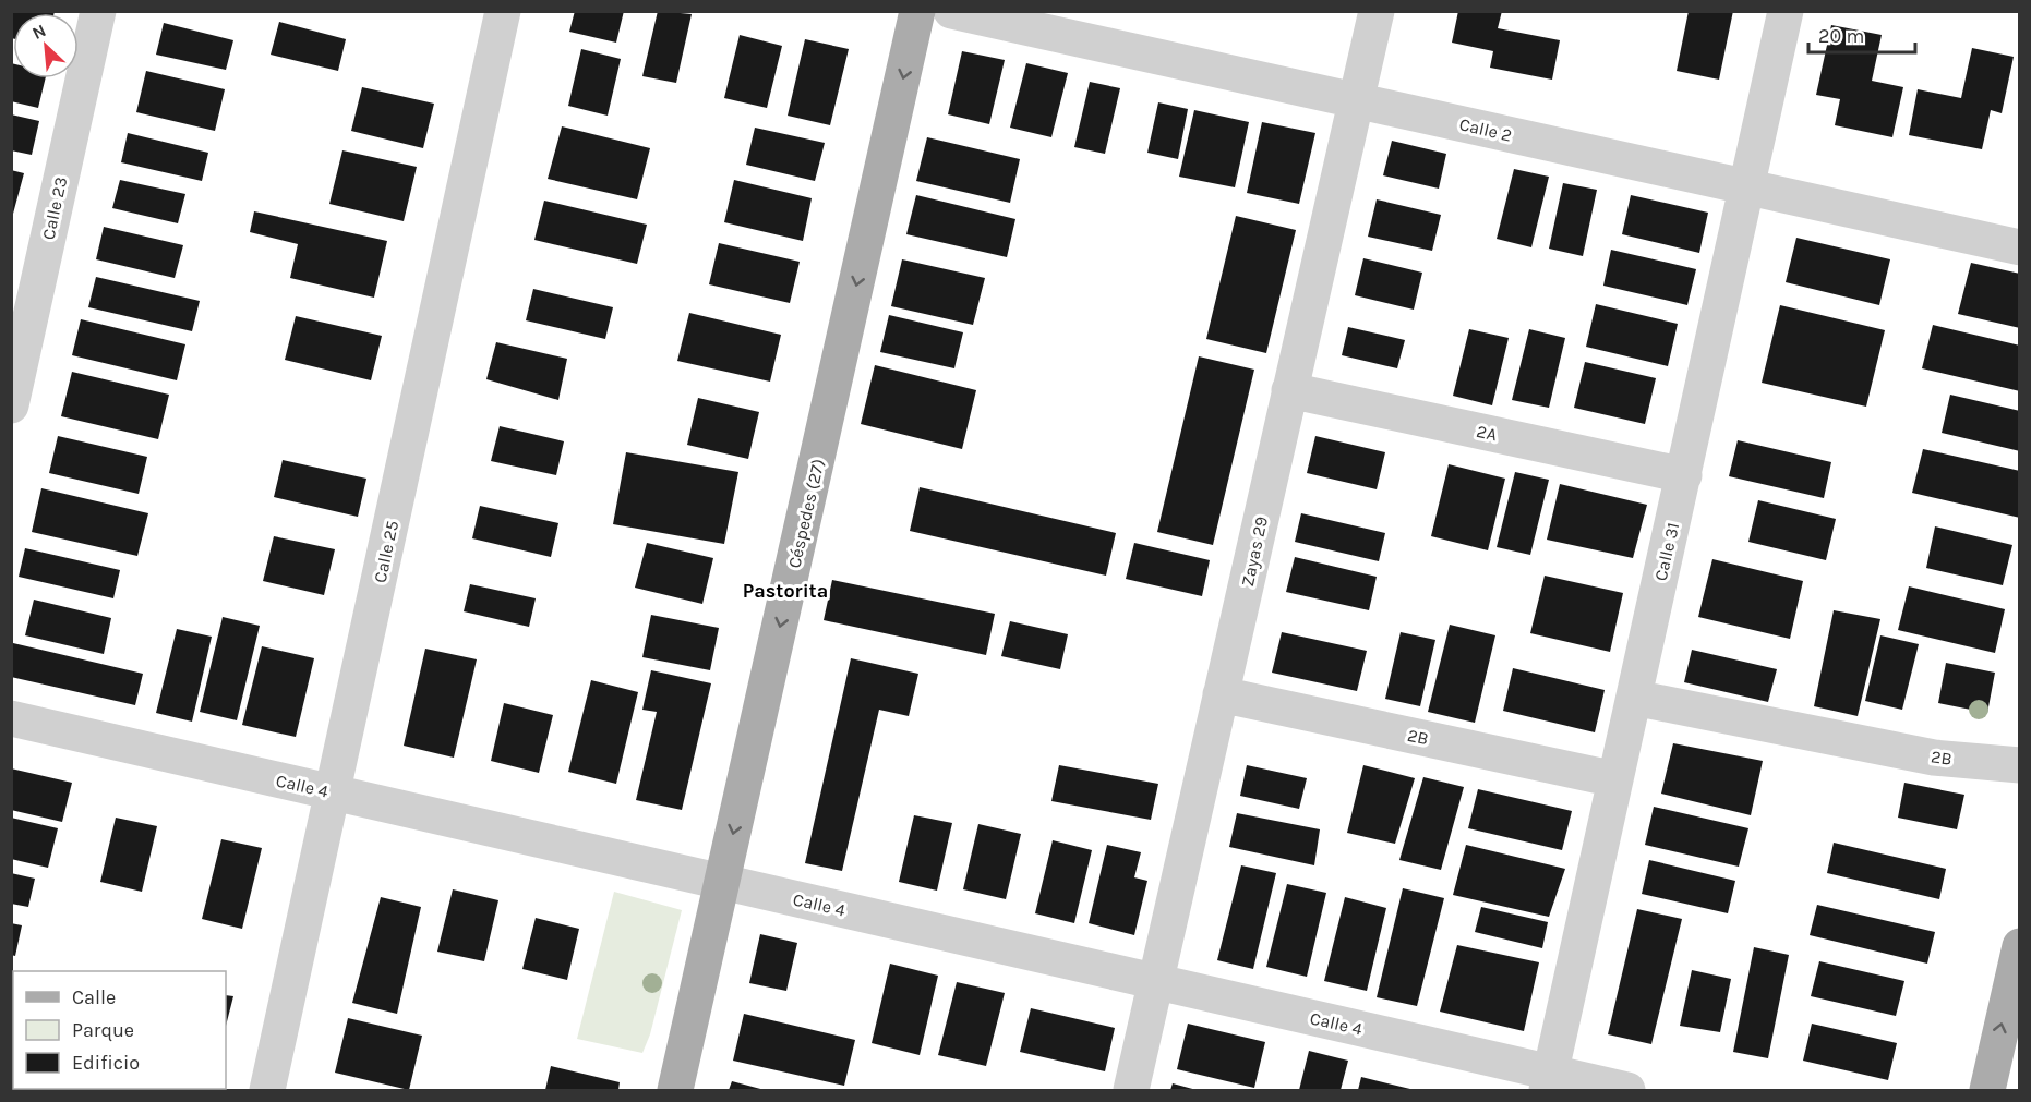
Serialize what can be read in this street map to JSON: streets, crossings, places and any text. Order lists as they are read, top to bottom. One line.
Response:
{"streets":{"main road":["Céspedes (27)"],"street":["Calle 2","Calle 23","2A","Calle 25","Zayas 29","Calle 31","2B","Calle 4"]},"crossings":[["Calle 2","Zayas 29"],["Calle 2","Calle 31"],["2A","Zayas 29"],["2A","Calle 31"],["Céspedes (27)","Calle 4"],["Calle 25","Calle 4"],["Zayas 29","2B"],["Zayas 29","Calle 4"],["Calle 31","2B"],["Calle 31","Calle 4"]],"one_way":["Céspedes (27)"],"districts":["Pastorita"],"legend":["Calle","Parque","Edificio"],"scale_bar":"20 m","north":"top left"}
